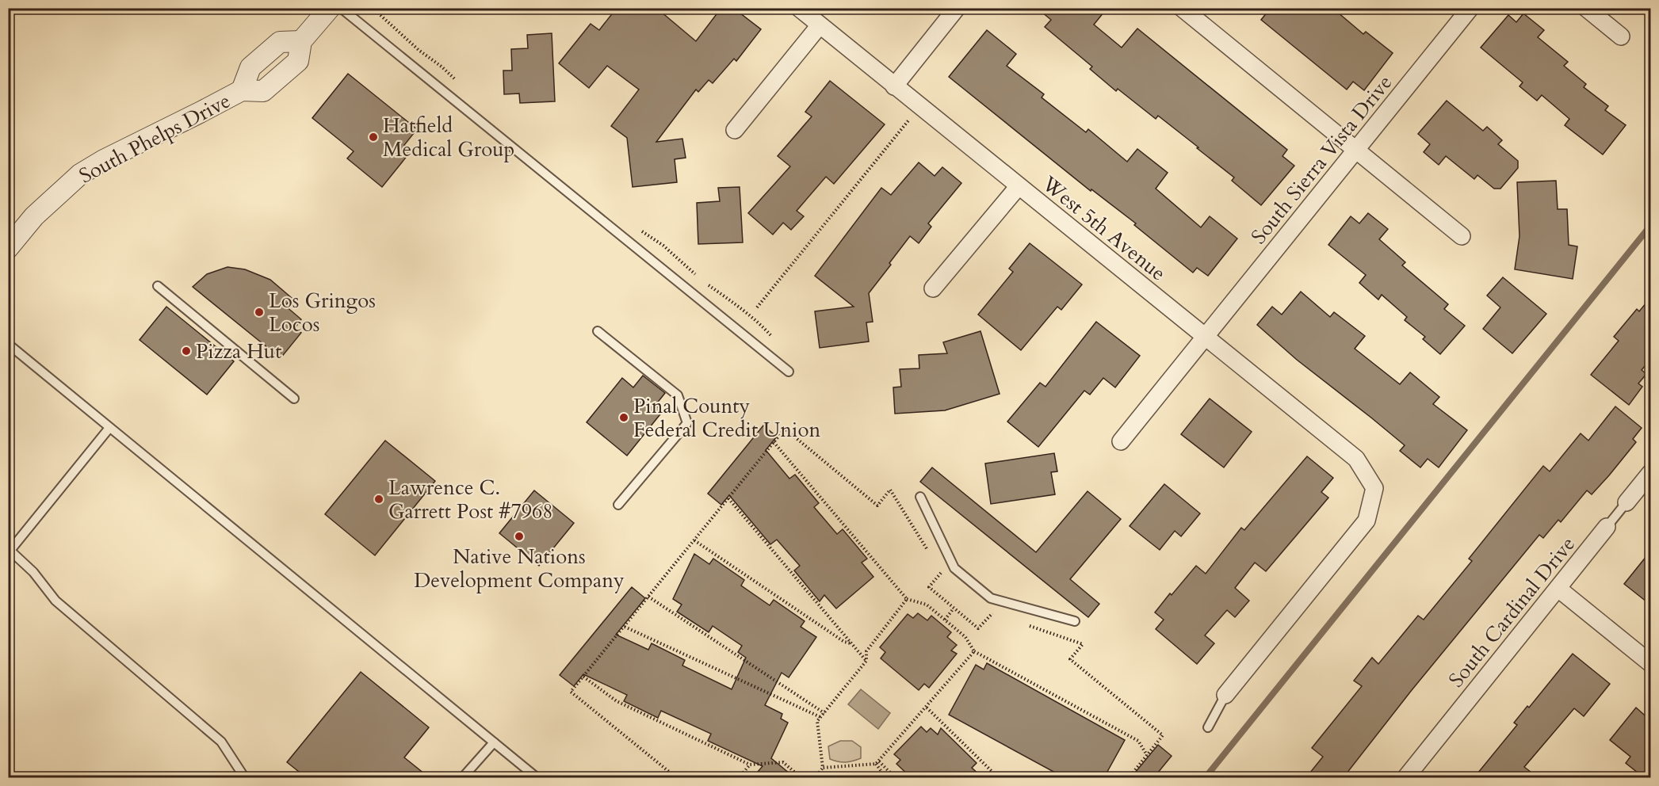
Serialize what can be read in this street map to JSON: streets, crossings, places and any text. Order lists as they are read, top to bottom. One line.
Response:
{"streets":{"street":["South Phelps Drive","South Sierra Vista Drive","West 5th Avenue","South Cardinal Drive"]},"crossings":[["South Sierra Vista Drive","West 5th Avenue"]],"places":["Hatfield Medical Group","Los Gringos Locos","Pizza Hut","Pinal County Federal Credit Union","Lawrence C. Garrett Post #7968","Native Nations Development Company"]}
